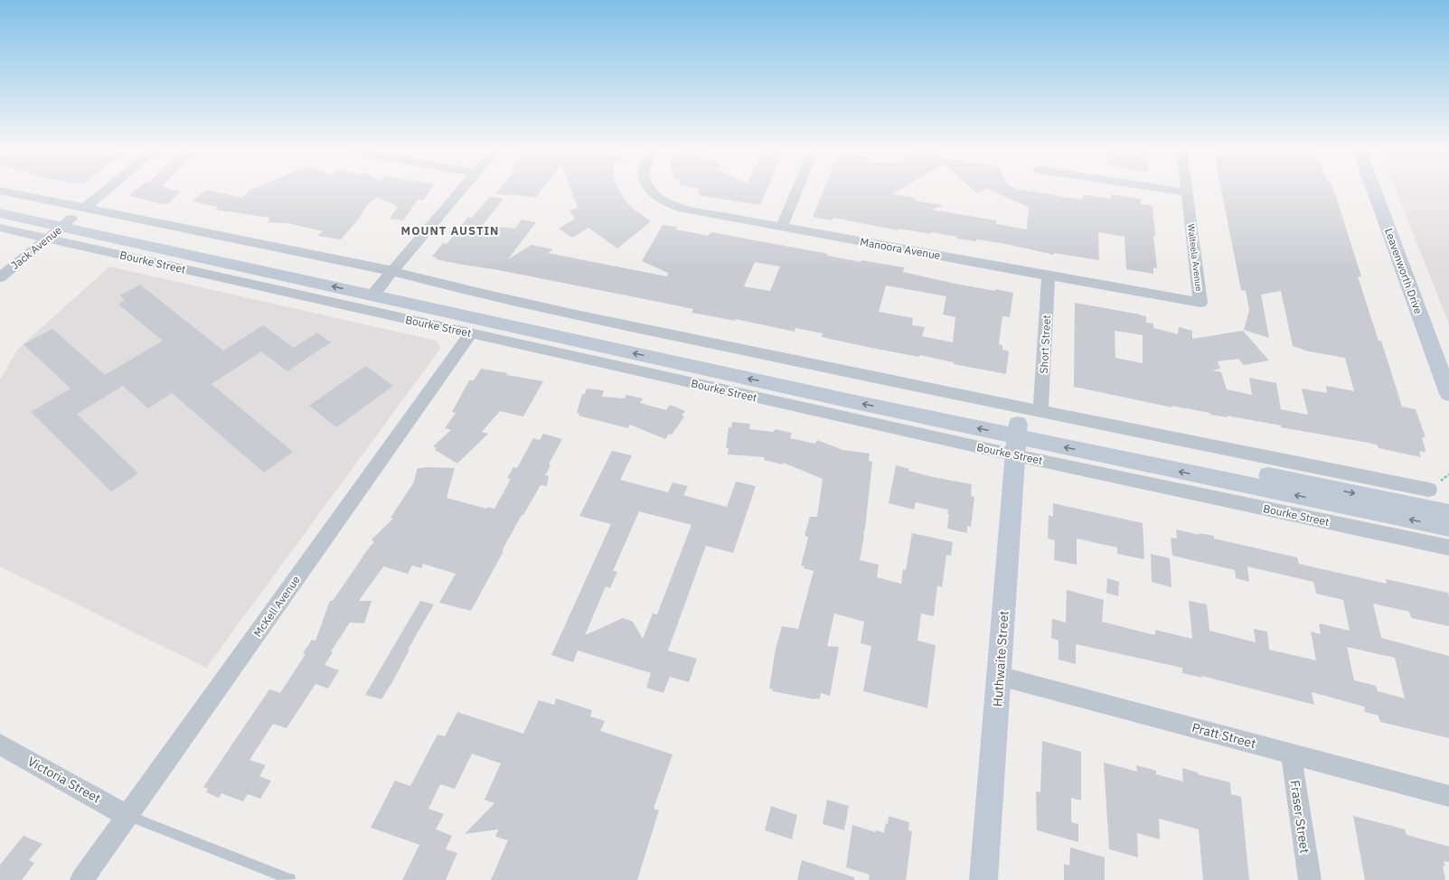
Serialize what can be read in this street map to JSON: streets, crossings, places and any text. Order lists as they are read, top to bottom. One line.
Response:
{"streets":{"main road":["Bourke Street","Leavenworth Drive","Huthwaite Street"],"street":["Jack Avenue","Manoora Avenue","Walteela Avenue","Short Street","McKell Avenue","Pratt Street","Victoria Street","Fraser Street"]},"crossings":[["Jack Avenue","Bourke Street"],["Manoora Avenue","Walteela Avenue"],["Manoora Avenue","Short Street"],["Bourke Street","Short Street"],["Bourke Street","McKell Avenue"],["Bourke Street","Huthwaite Street"],["McKell Avenue","Victoria Street"],["Huthwaite Street","Pratt Street"],["Pratt Street","Fraser Street"]],"districts":["MOUNT AUSTIN"]}
